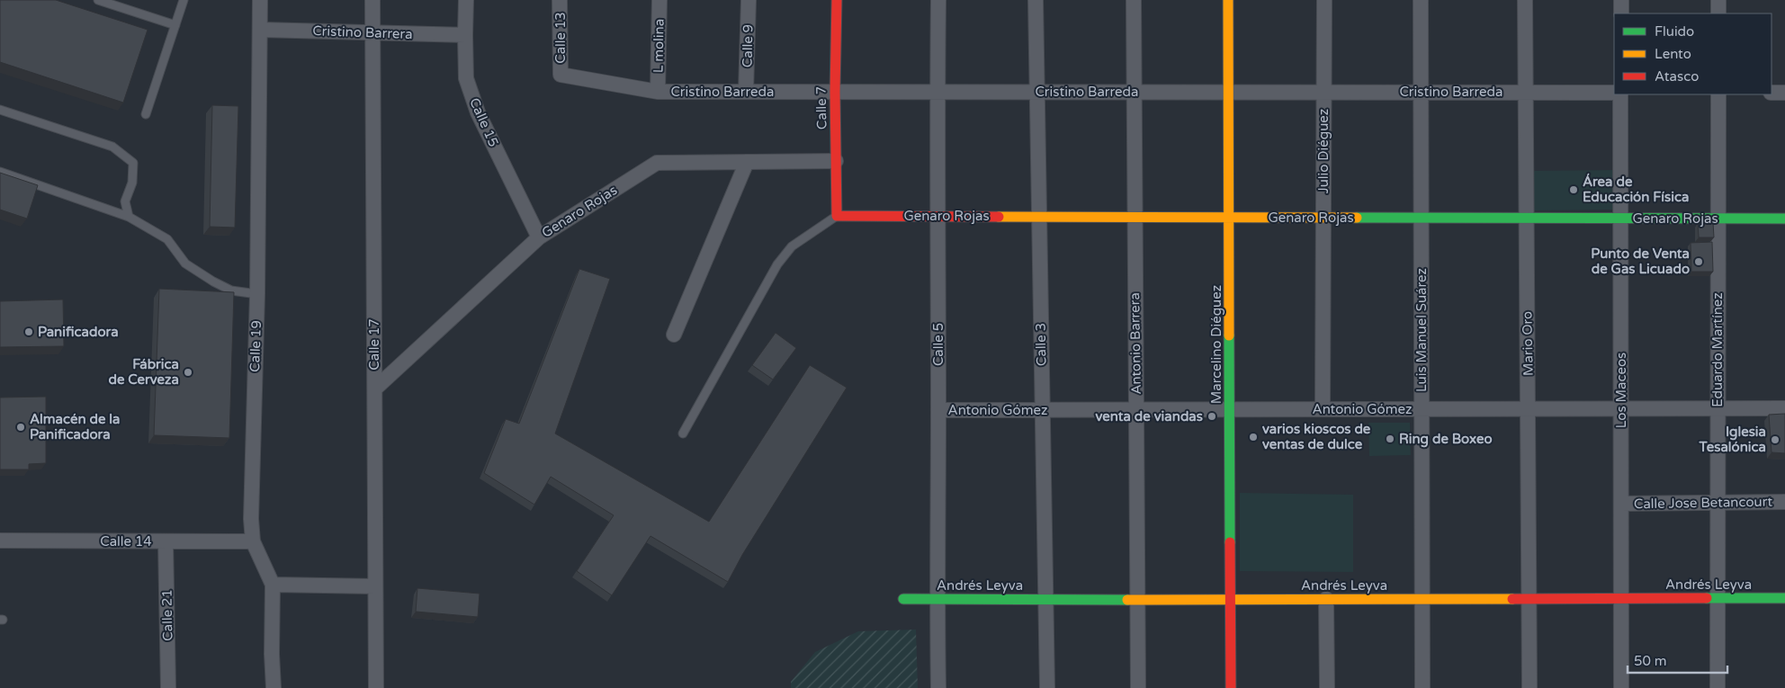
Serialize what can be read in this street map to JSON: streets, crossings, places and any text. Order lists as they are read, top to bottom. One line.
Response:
{"streets":{"street":["Cristino Barrera","Calle 13","L molina","Calle 9","Cristino Barreda","Calle 7","Calle 15","Julio Diéguez","Genaro Rojas","Luis Manuel Suárez","Antonio Barrera","Mario Oro","Calle 17","Calle 5","Calle 3","Marcelino Diéguez","Calle 19","Eduardo Martínez","Los Maceos","Antonio Gómez","Calle Jose Betancourt","Calle 14","Andrés Leyva","Calle 21"]},"crossings":[["Cristino Barrera","Calle 15"],["Cristino Barrera","Calle 17"],["Cristino Barrera","Calle 19"],["Calle 13","Cristino Barreda"],["L molina","Cristino Barreda"],["Calle 9","Cristino Barreda"],["Cristino Barreda","Calle 7"],["Cristino Barreda","Julio Diéguez"],["Cristino Barreda","Luis Manuel Suárez"],["Cristino Barreda","Antonio Barrera"],["Cristino Barreda","Mario Oro"],["Cristino Barreda","Calle 5"],["Cristino Barreda","Calle 3"],["Cristino Barreda","Marcelino Diéguez"],["Calle 7","Genaro Rojas"],["Calle 15","Genaro Rojas"],["Julio Diéguez","Genaro Rojas"],["Julio Diéguez","Antonio Gómez"],["Genaro Rojas","Luis Manuel Suárez"],["Genaro Rojas","Antonio Barrera"],["Genaro Rojas","Mario Oro"],["Genaro Rojas","Calle 17"],["Genaro Rojas","Calle 5"],["Genaro Rojas","Calle 3"],["Genaro Rojas","Marcelino Diéguez"],["Genaro Rojas","Eduardo Martínez"],["Genaro Rojas","Los Maceos"],["Luis Manuel Suárez","Antonio Gómez"],["Luis Manuel Suárez","Andrés Leyva"],["Antonio Barrera","Antonio Gómez"],["Antonio Barrera","Andrés Leyva"],["Mario Oro","Antonio Gómez"],["Mario Oro","Andrés Leyva"],["Calle 5","Antonio Gómez"],["Calle 5","Andrés Leyva"],["Calle 3","Antonio Gómez"],["Calle 3","Andrés Leyva"],["Marcelino Diéguez","Antonio Gómez"],["Marcelino Diéguez","Andrés Leyva"],["Calle 19","Calle 14"],["Eduardo Martínez","Antonio Gómez"],["Eduardo Martínez","Calle Jose Betancourt"],["Eduardo Martínez","Andrés Leyva"],["Los Maceos","Antonio Gómez"],["Los Maceos","Calle Jose Betancourt"],["Los Maceos","Andrés Leyva"],["Calle 14","Calle 21"]],"places":["Área de Educación Física","Punto de Venta de Gas Licuado","Panificadora","Fábrica de Cerveza","venta de viandas","Almacén de la Panificadora","varios kioscos de ventas de dulce","Ring de Boxeo","Iglesia Tesalónica"],"legend":["Fluido","Lento","Atasco"],"scale_bar":"50 m"}
